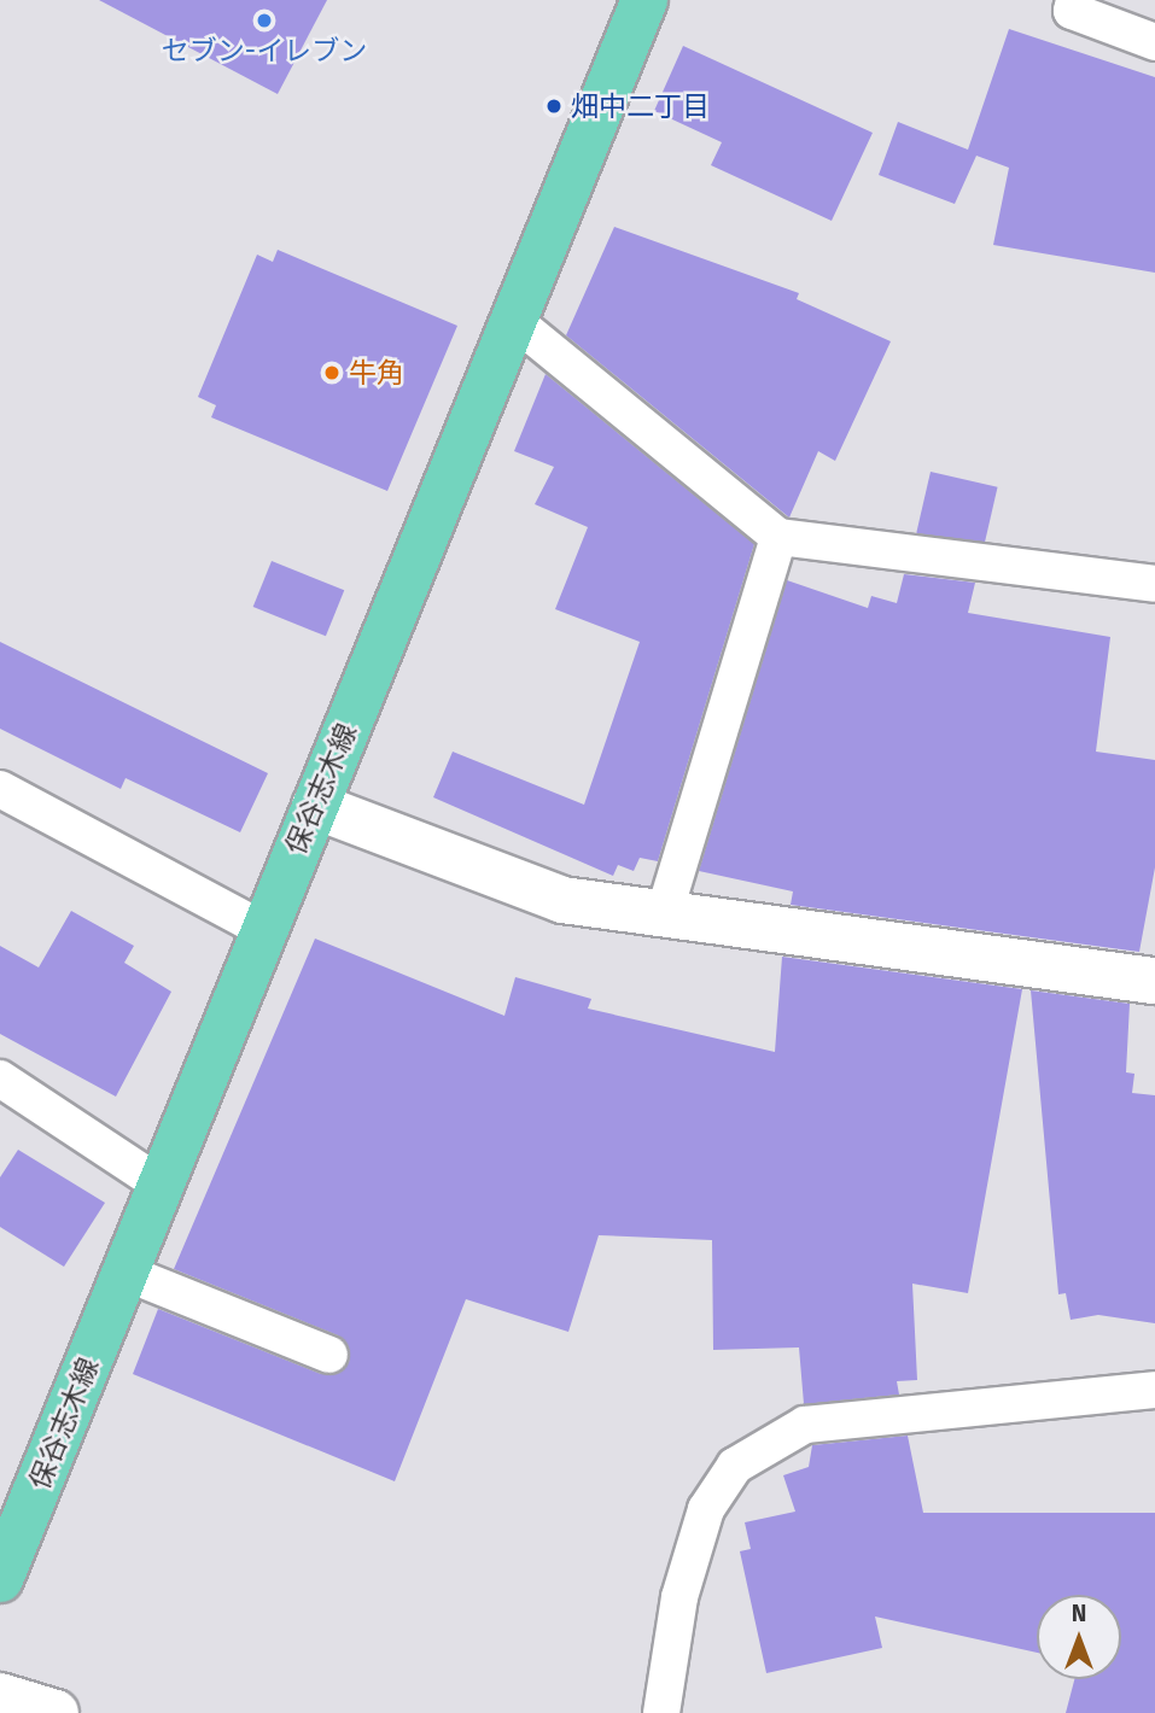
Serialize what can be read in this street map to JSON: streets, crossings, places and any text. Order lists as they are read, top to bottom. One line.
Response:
{"streets":{"main road":["保谷志木線"]},"places":["セブン-イレブン","畑中二丁目","牛角"],"north":"top"}
